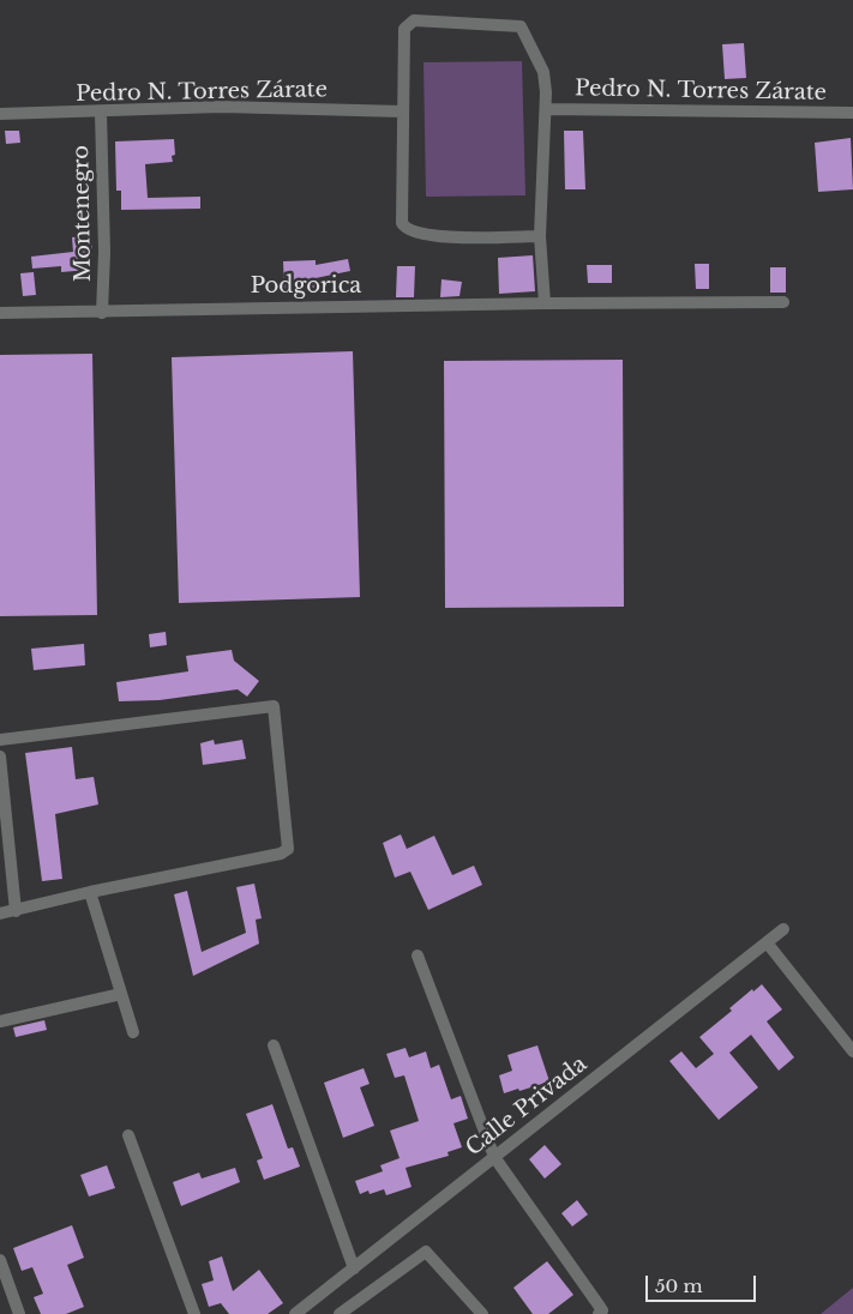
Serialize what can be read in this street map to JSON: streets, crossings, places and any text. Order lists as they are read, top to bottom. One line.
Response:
{"streets":{"street":["Pedro N. Torres Zárate","Montenegro","Podgorica","Calle Privada"]},"crossings":[["Pedro N. Torres Zárate","Montenegro"],["Montenegro","Podgorica"]],"scale_bar":"50 m"}
